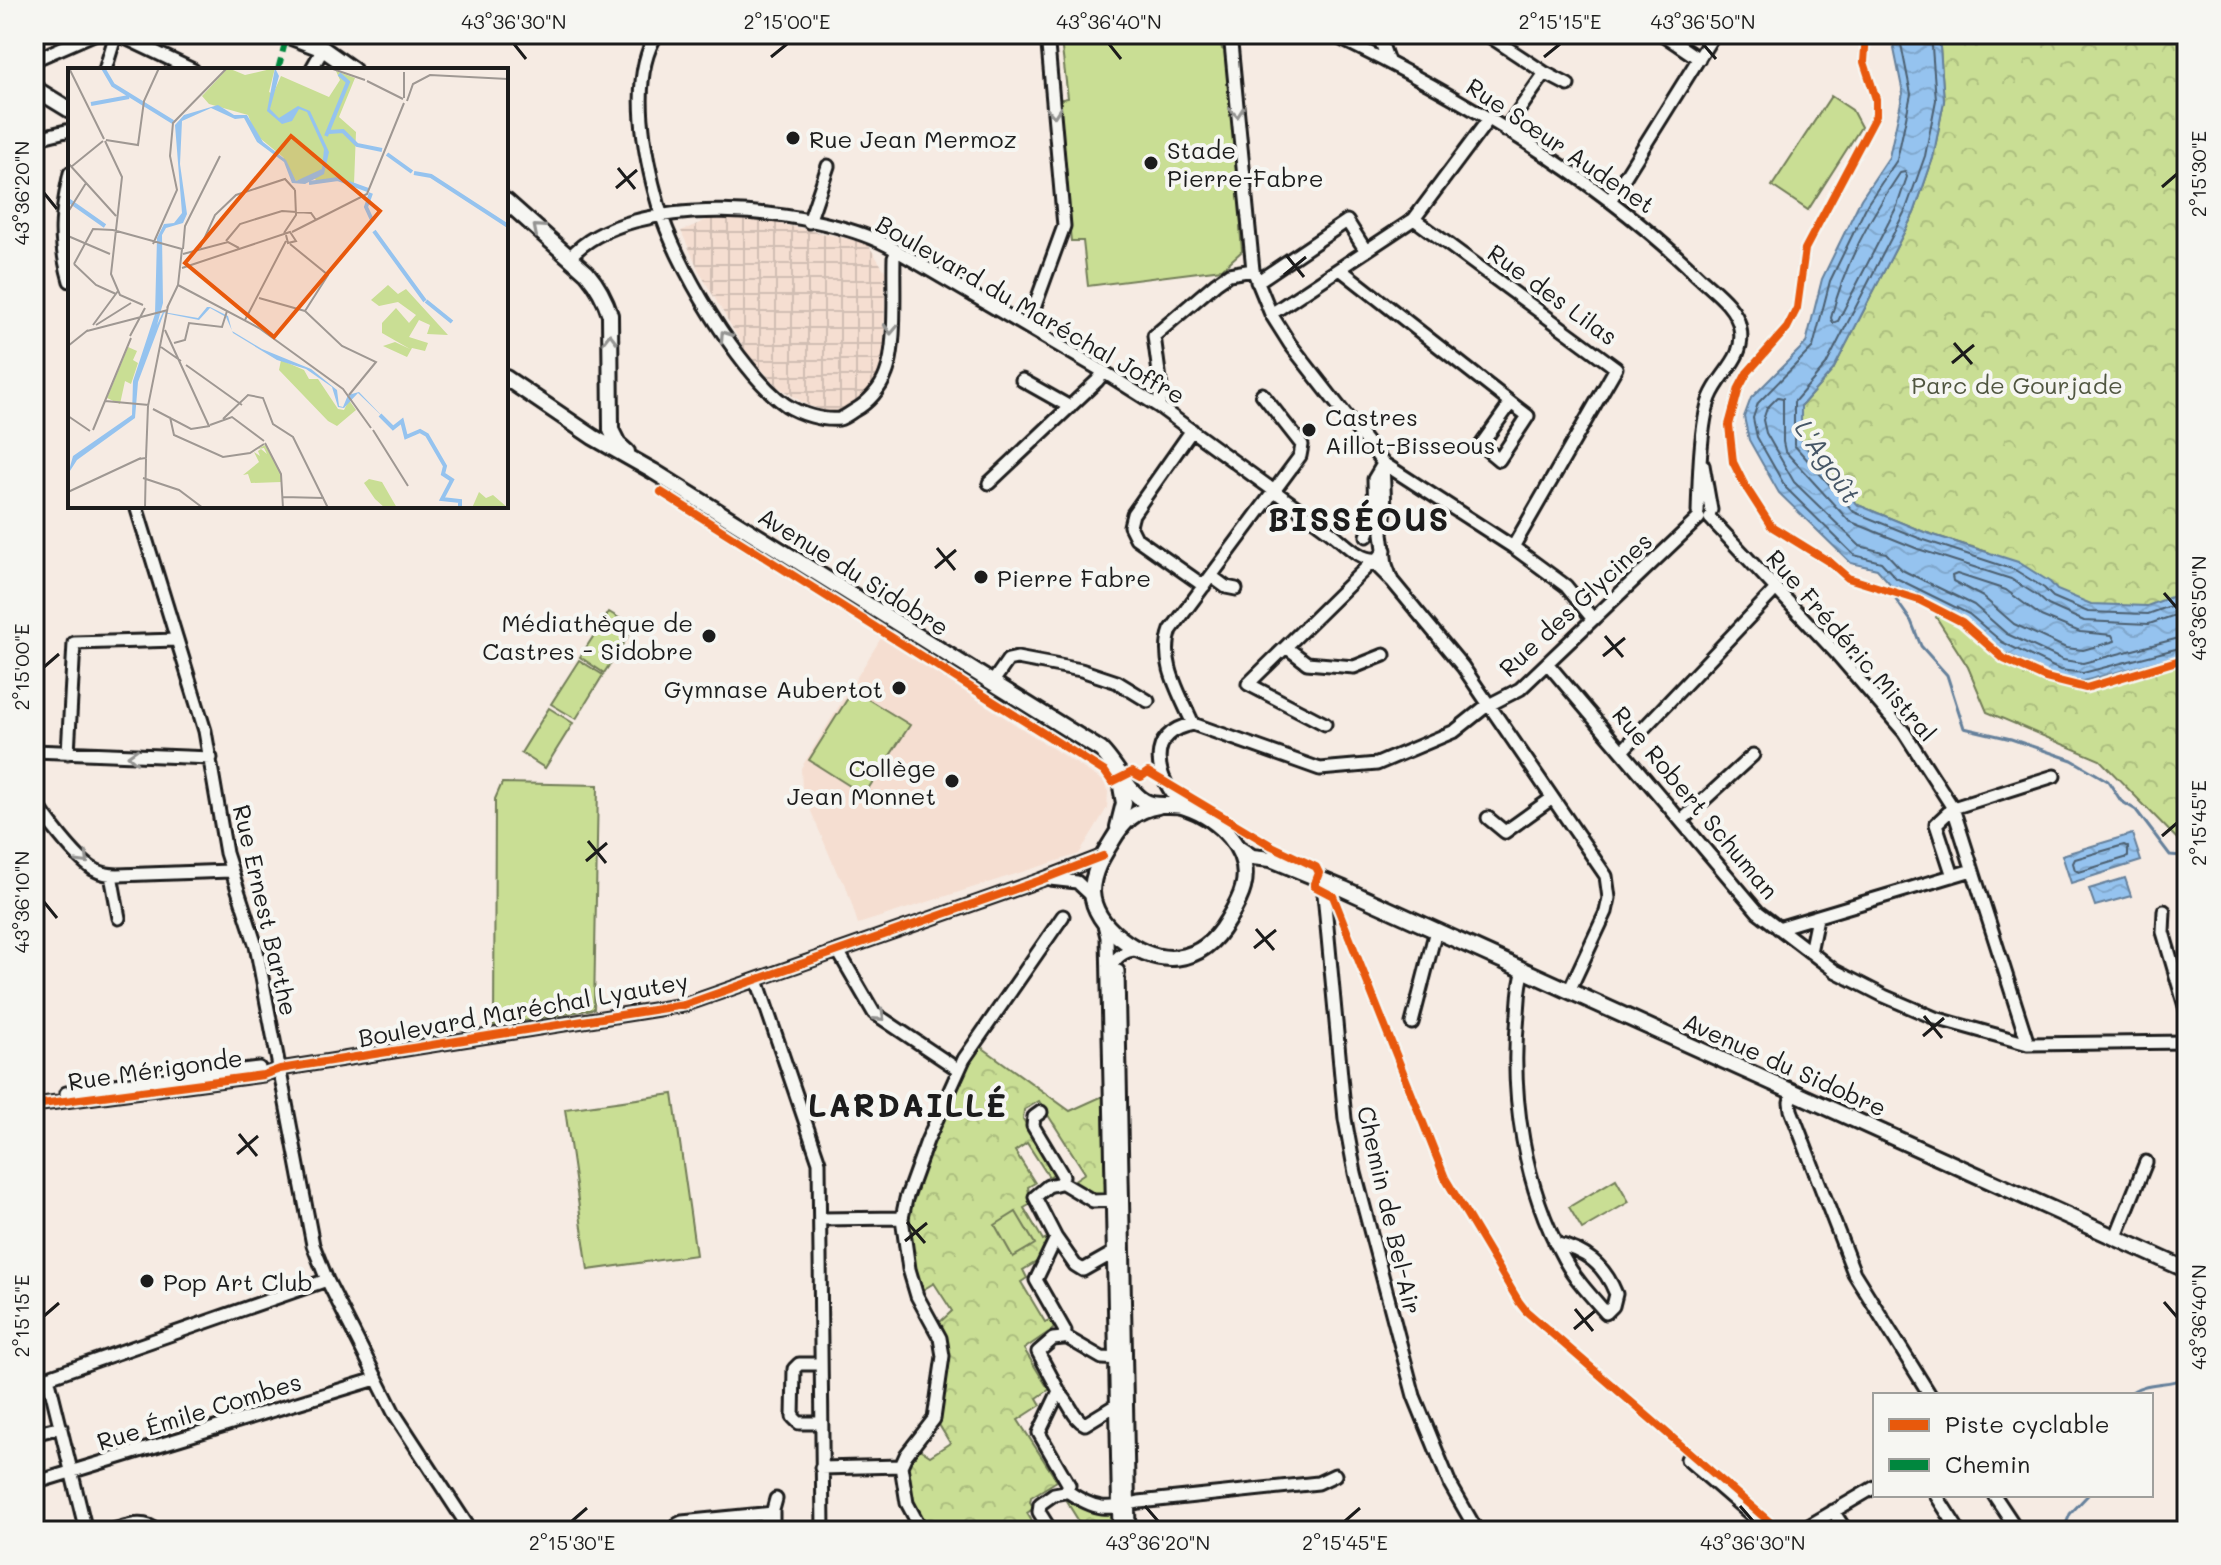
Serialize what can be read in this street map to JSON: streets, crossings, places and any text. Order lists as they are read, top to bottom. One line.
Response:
{"streets":{"main road":["Avenue du Sidobre"],"street":["Rue Sœur Audenet","Rue des Lilas","Boulevard du Maréchal Joffre","Rue des Glycines","Rue Frédéric Mistral","Rue Robert Schuman","Rue Ernest Barthe","Boulevard Maréchal Lyautey","Rue Mérigonde","Chemin de Bel-Air","Rue Émile Combes"]},"crossings":[["Rue Sœur Audenet","Rue des Glycines"],["Rue Sœur Audenet","Rue Frédéric Mistral"],["Boulevard du Maréchal Joffre","Avenue du Sidobre"],["Boulevard du Maréchal Joffre","Rue des Glycines"],["Avenue du Sidobre","Boulevard Maréchal Lyautey"],["Avenue du Sidobre","Chemin de Bel-Air"],["Rue des Glycines","Rue Frédéric Mistral"],["Rue des Glycines","Rue Robert Schuman"],["Rue Frédéric Mistral","Rue Robert Schuman"],["Rue Ernest Barthe","Boulevard Maréchal Lyautey"],["Rue Ernest Barthe","Rue Mérigonde"],["Rue Ernest Barthe","Rue Émile Combes"],["Boulevard Maréchal Lyautey","Rue Mérigonde"]],"districts":["BISSÉOUS","LARDAILLÉ"],"water":["L'Agoût"],"parks":["Parc de Gourjade"],"places":["Rue Jean Mermoz","Stade Pierre-Fabre","Castres Aillot-Bisseous","Pierre Fabre","Médiathèque de Castres - Sidobre","Gymnase Aubertot","Collège Jean Monnet","Pop Art Club"],"legend":["Piste cyclable","Chemin"],"coordinates":["43°36'30\"N","2°15'00\"E","43°36'40\"N","2°15'15\"E","43°36'50\"N","2°15'30\"E","43°36'20\"N","2°15'45\"E","43°36'10\"N"]}
